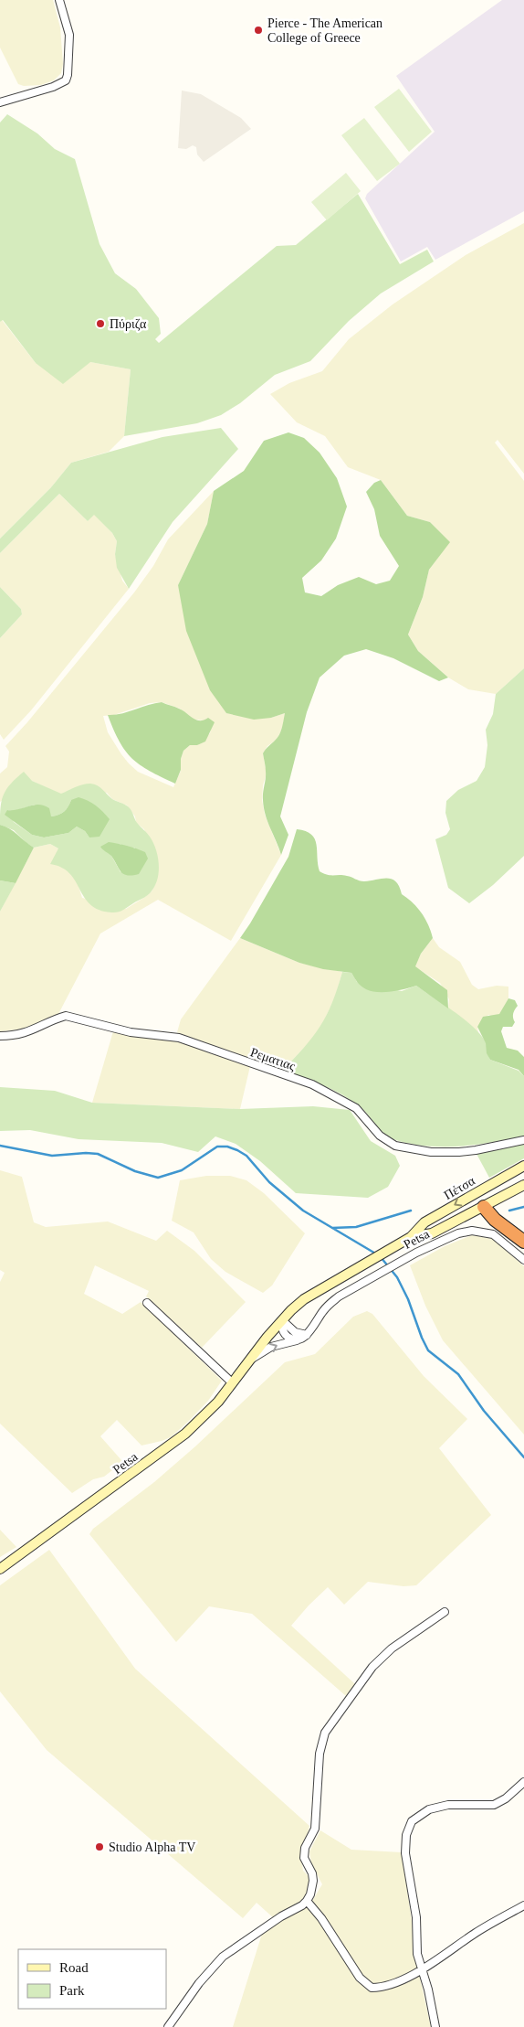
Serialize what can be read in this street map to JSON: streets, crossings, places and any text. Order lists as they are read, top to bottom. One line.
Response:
{"streets":{"main road":["Πέτσα","Petsa"],"street":["Ρεματιας"]},"crossings":[["Πέτσα","Petsa"]],"places":["Pierce - The American College of Greece","Πύριζα","Studio Alpha TV"],"legend":["Road","Park"]}
